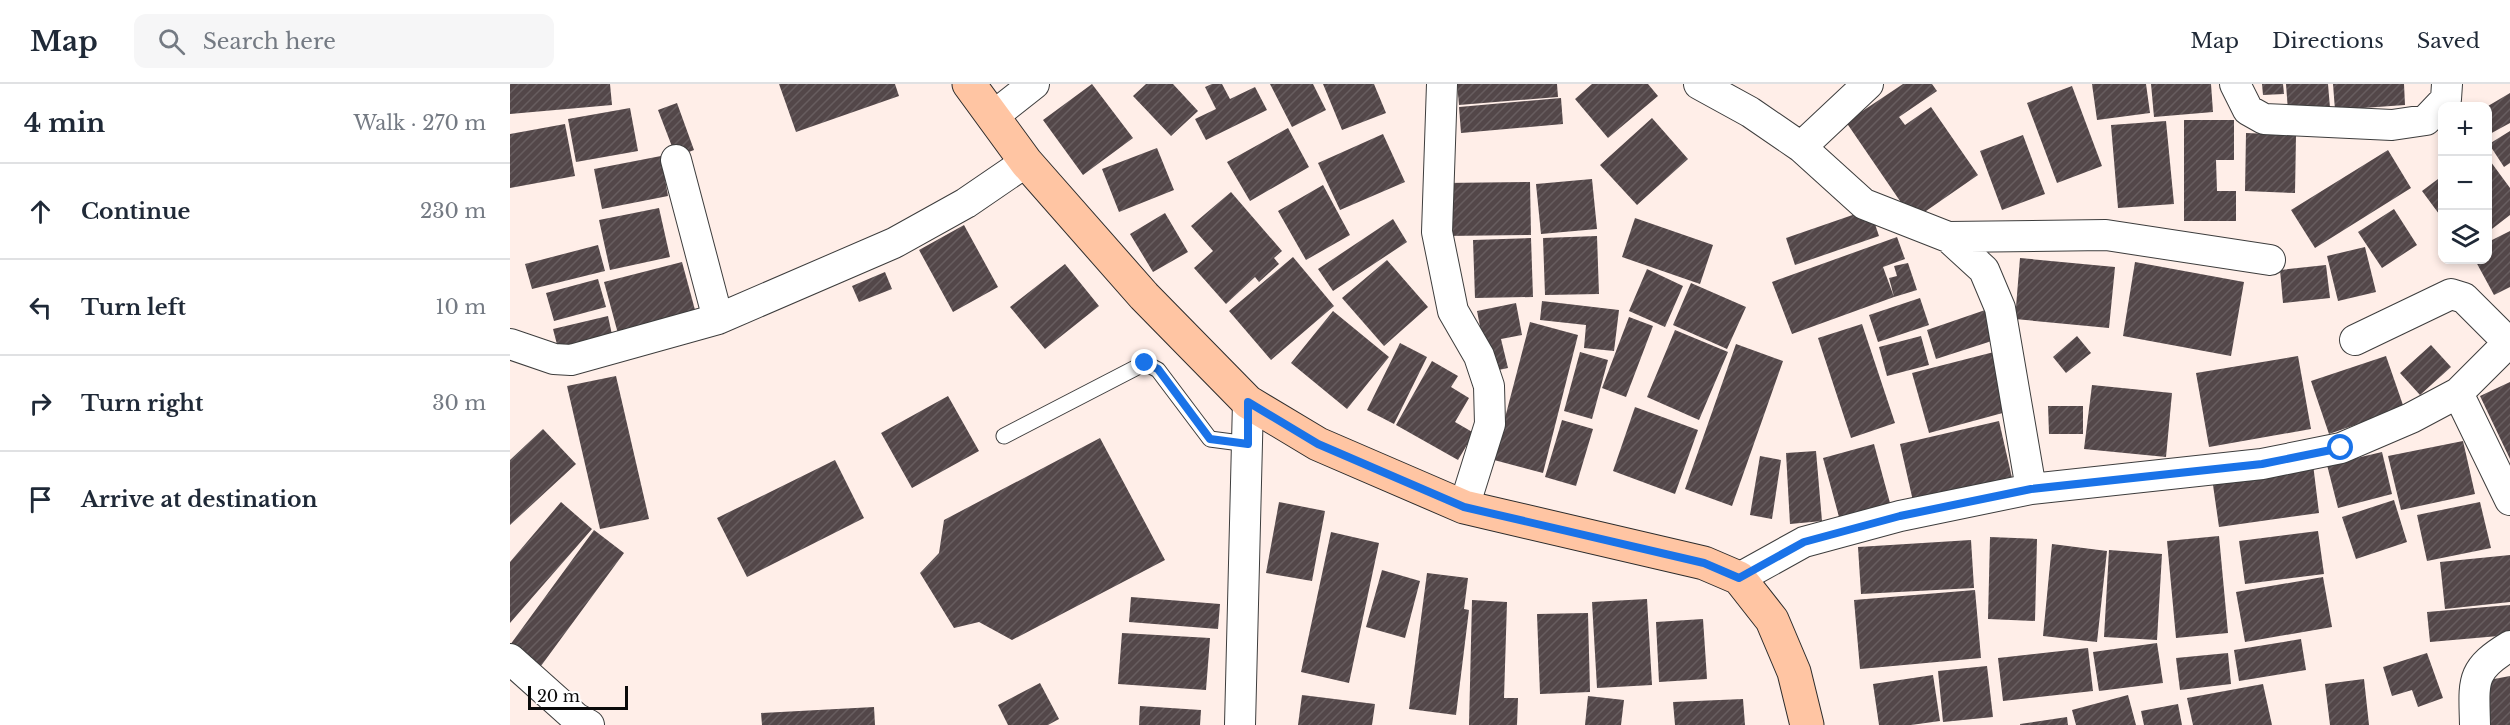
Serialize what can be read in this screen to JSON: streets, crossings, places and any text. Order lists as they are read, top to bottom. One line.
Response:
{"scale_bar":"20 m","page":{"header":"Map","search":"Search here","nav":["Map","Directions","Saved"],"heading":["4 min","Walk · 270 m"],"map_buttons":["+","−"],"list":[["Continue","230 m"],["Turn left","10 m"],["Turn right","30 m"],"Arrive at destination"],"scale":"20 m"}}
